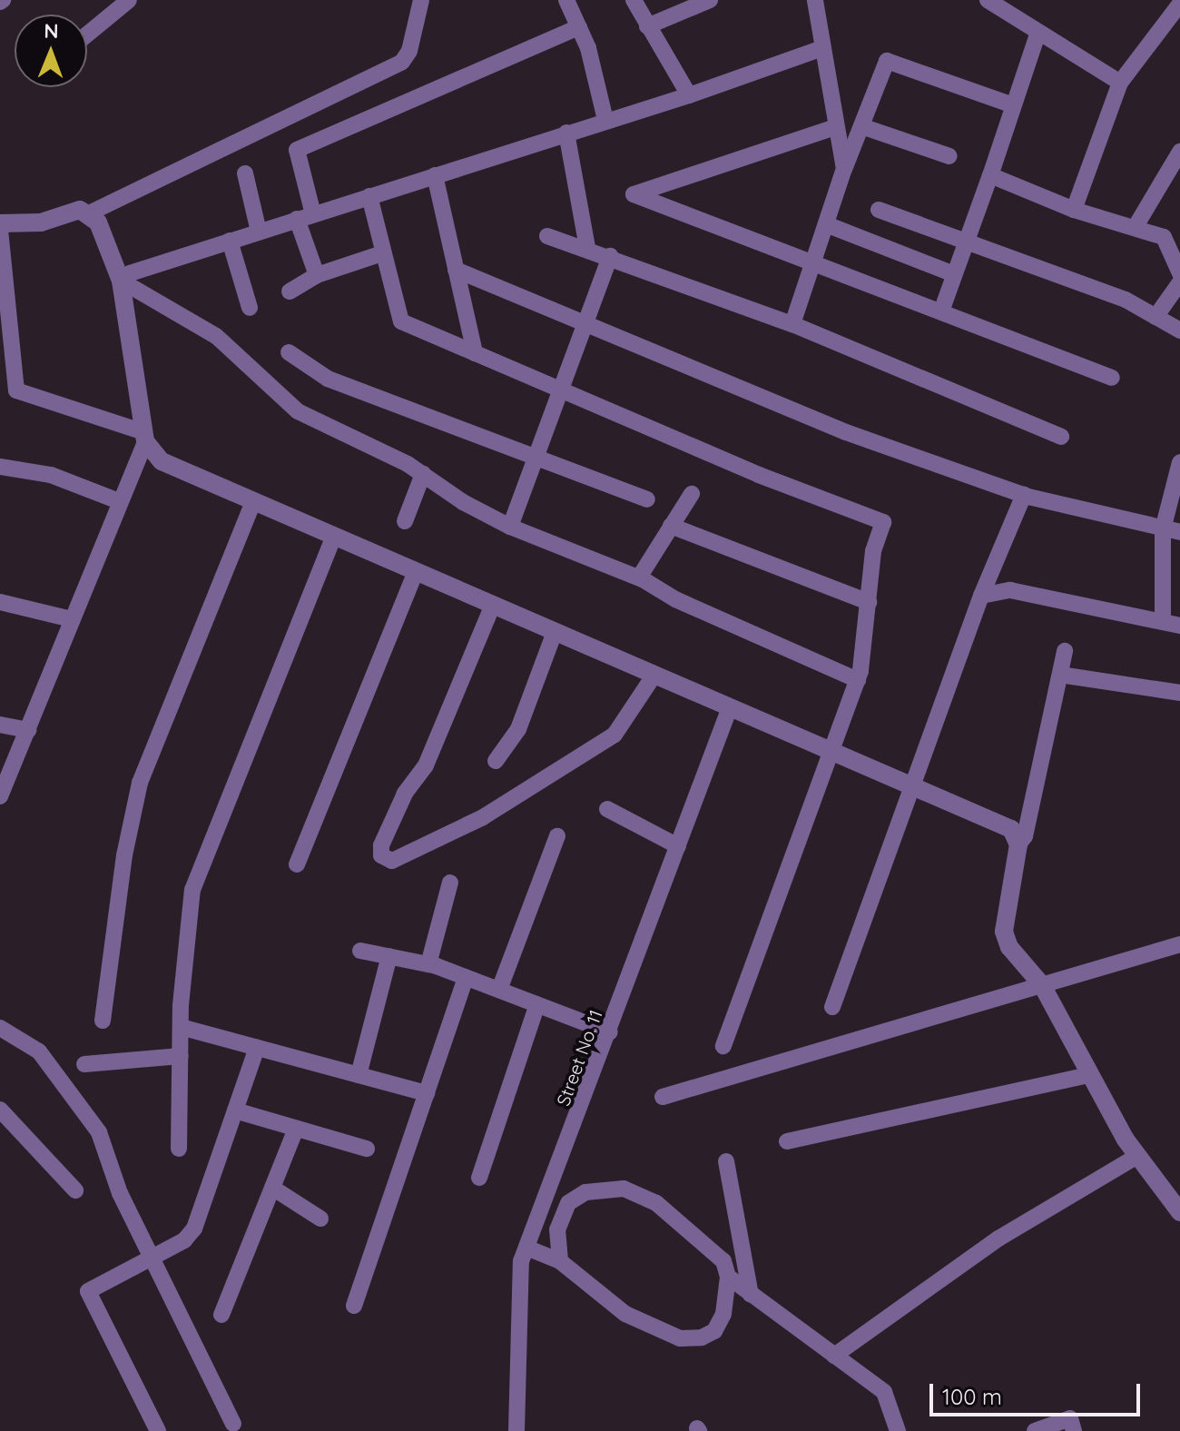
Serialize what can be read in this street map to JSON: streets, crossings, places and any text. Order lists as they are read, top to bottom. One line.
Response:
{"streets":{"street":["Street No. 11"]},"scale_bar":"100 m","north":"top"}
